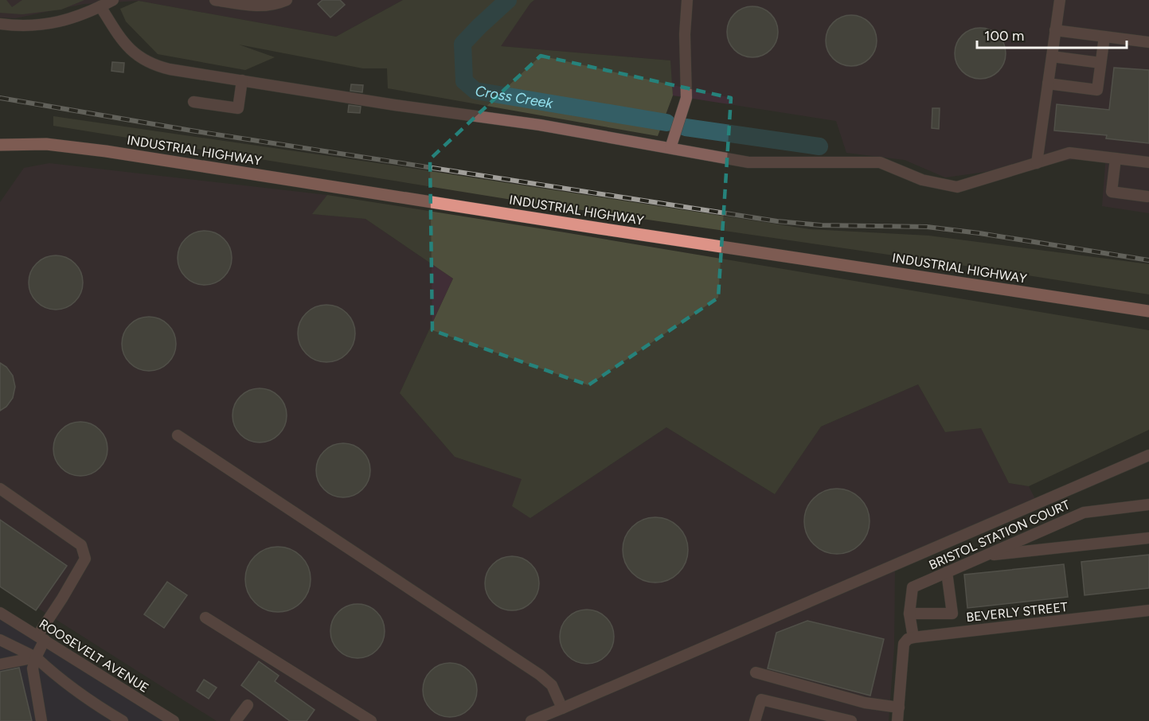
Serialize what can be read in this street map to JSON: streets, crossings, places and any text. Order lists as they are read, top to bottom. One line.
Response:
{"streets":{"main road":["INDUSTRIAL HIGHWAY"],"street":["BRISTOL STATION COURT","BEVERLY STREET","ROOSEVELT AVENUE"]},"crossings":[["BRISTOL STATION COURT","BEVERLY STREET"]],"water":["Cross Creek"],"scale_bar":"100 m"}
